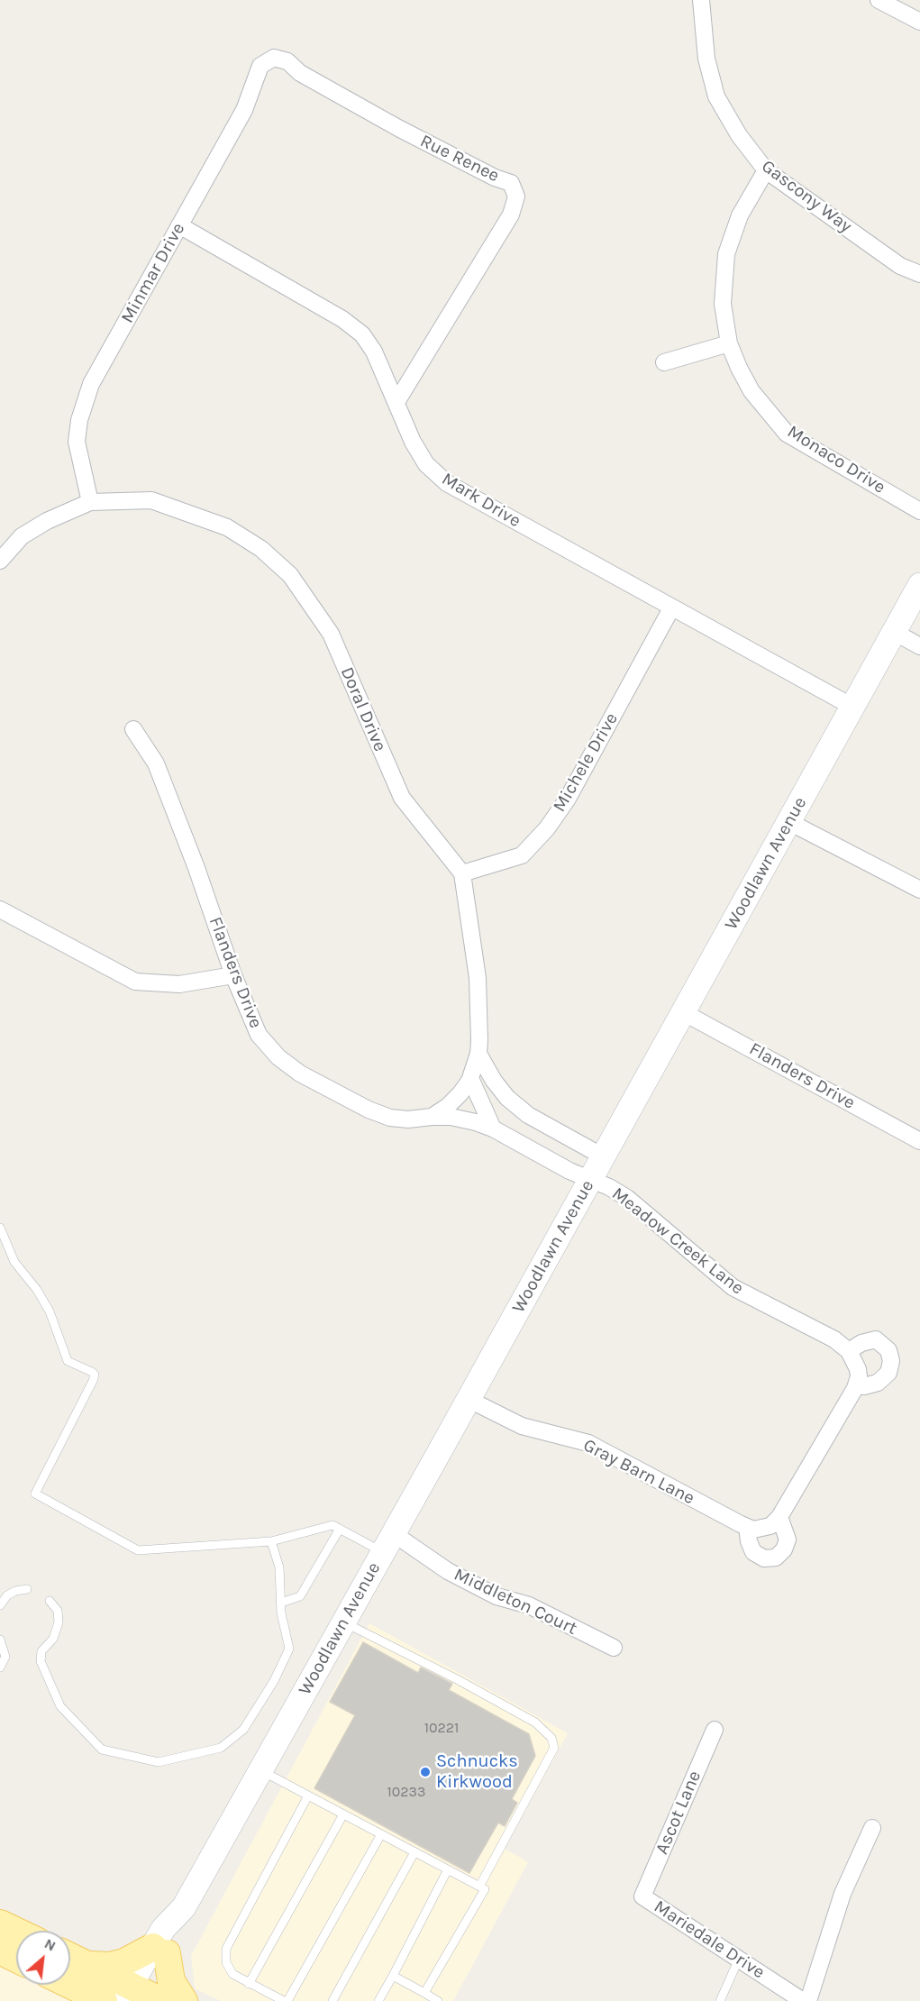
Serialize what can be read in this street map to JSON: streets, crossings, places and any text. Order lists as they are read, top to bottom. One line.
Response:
{"streets":{"street":["Rue Renee","Gascony Way","Minmar Drive","Monaco Drive","Mark Drive","Doral Drive","Michele Drive","Woodlawn Avenue","Flanders Drive","Meadow Creek Lane","Gray Barn Lane","Middleton Court","Ascot Lane","Mariedale Drive"]},"crossings":[["Rue Renee","Minmar Drive"],["Rue Renee","Mark Drive"],["Gascony Way","Monaco Drive"],["Minmar Drive","Mark Drive"],["Minmar Drive","Doral Drive"],["Mark Drive","Michele Drive"],["Mark Drive","Woodlawn Avenue"],["Doral Drive","Michele Drive"],["Woodlawn Avenue","Flanders Drive"],["Woodlawn Avenue","Meadow Creek Lane"],["Woodlawn Avenue","Gray Barn Lane"],["Woodlawn Avenue","Middleton Court"],["Flanders Drive","Meadow Creek Lane"],["Ascot Lane","Mariedale Drive"]],"places":["Schnucks Kirkwood"],"house_numbers":["10221","10233"],"north":"top right"}
